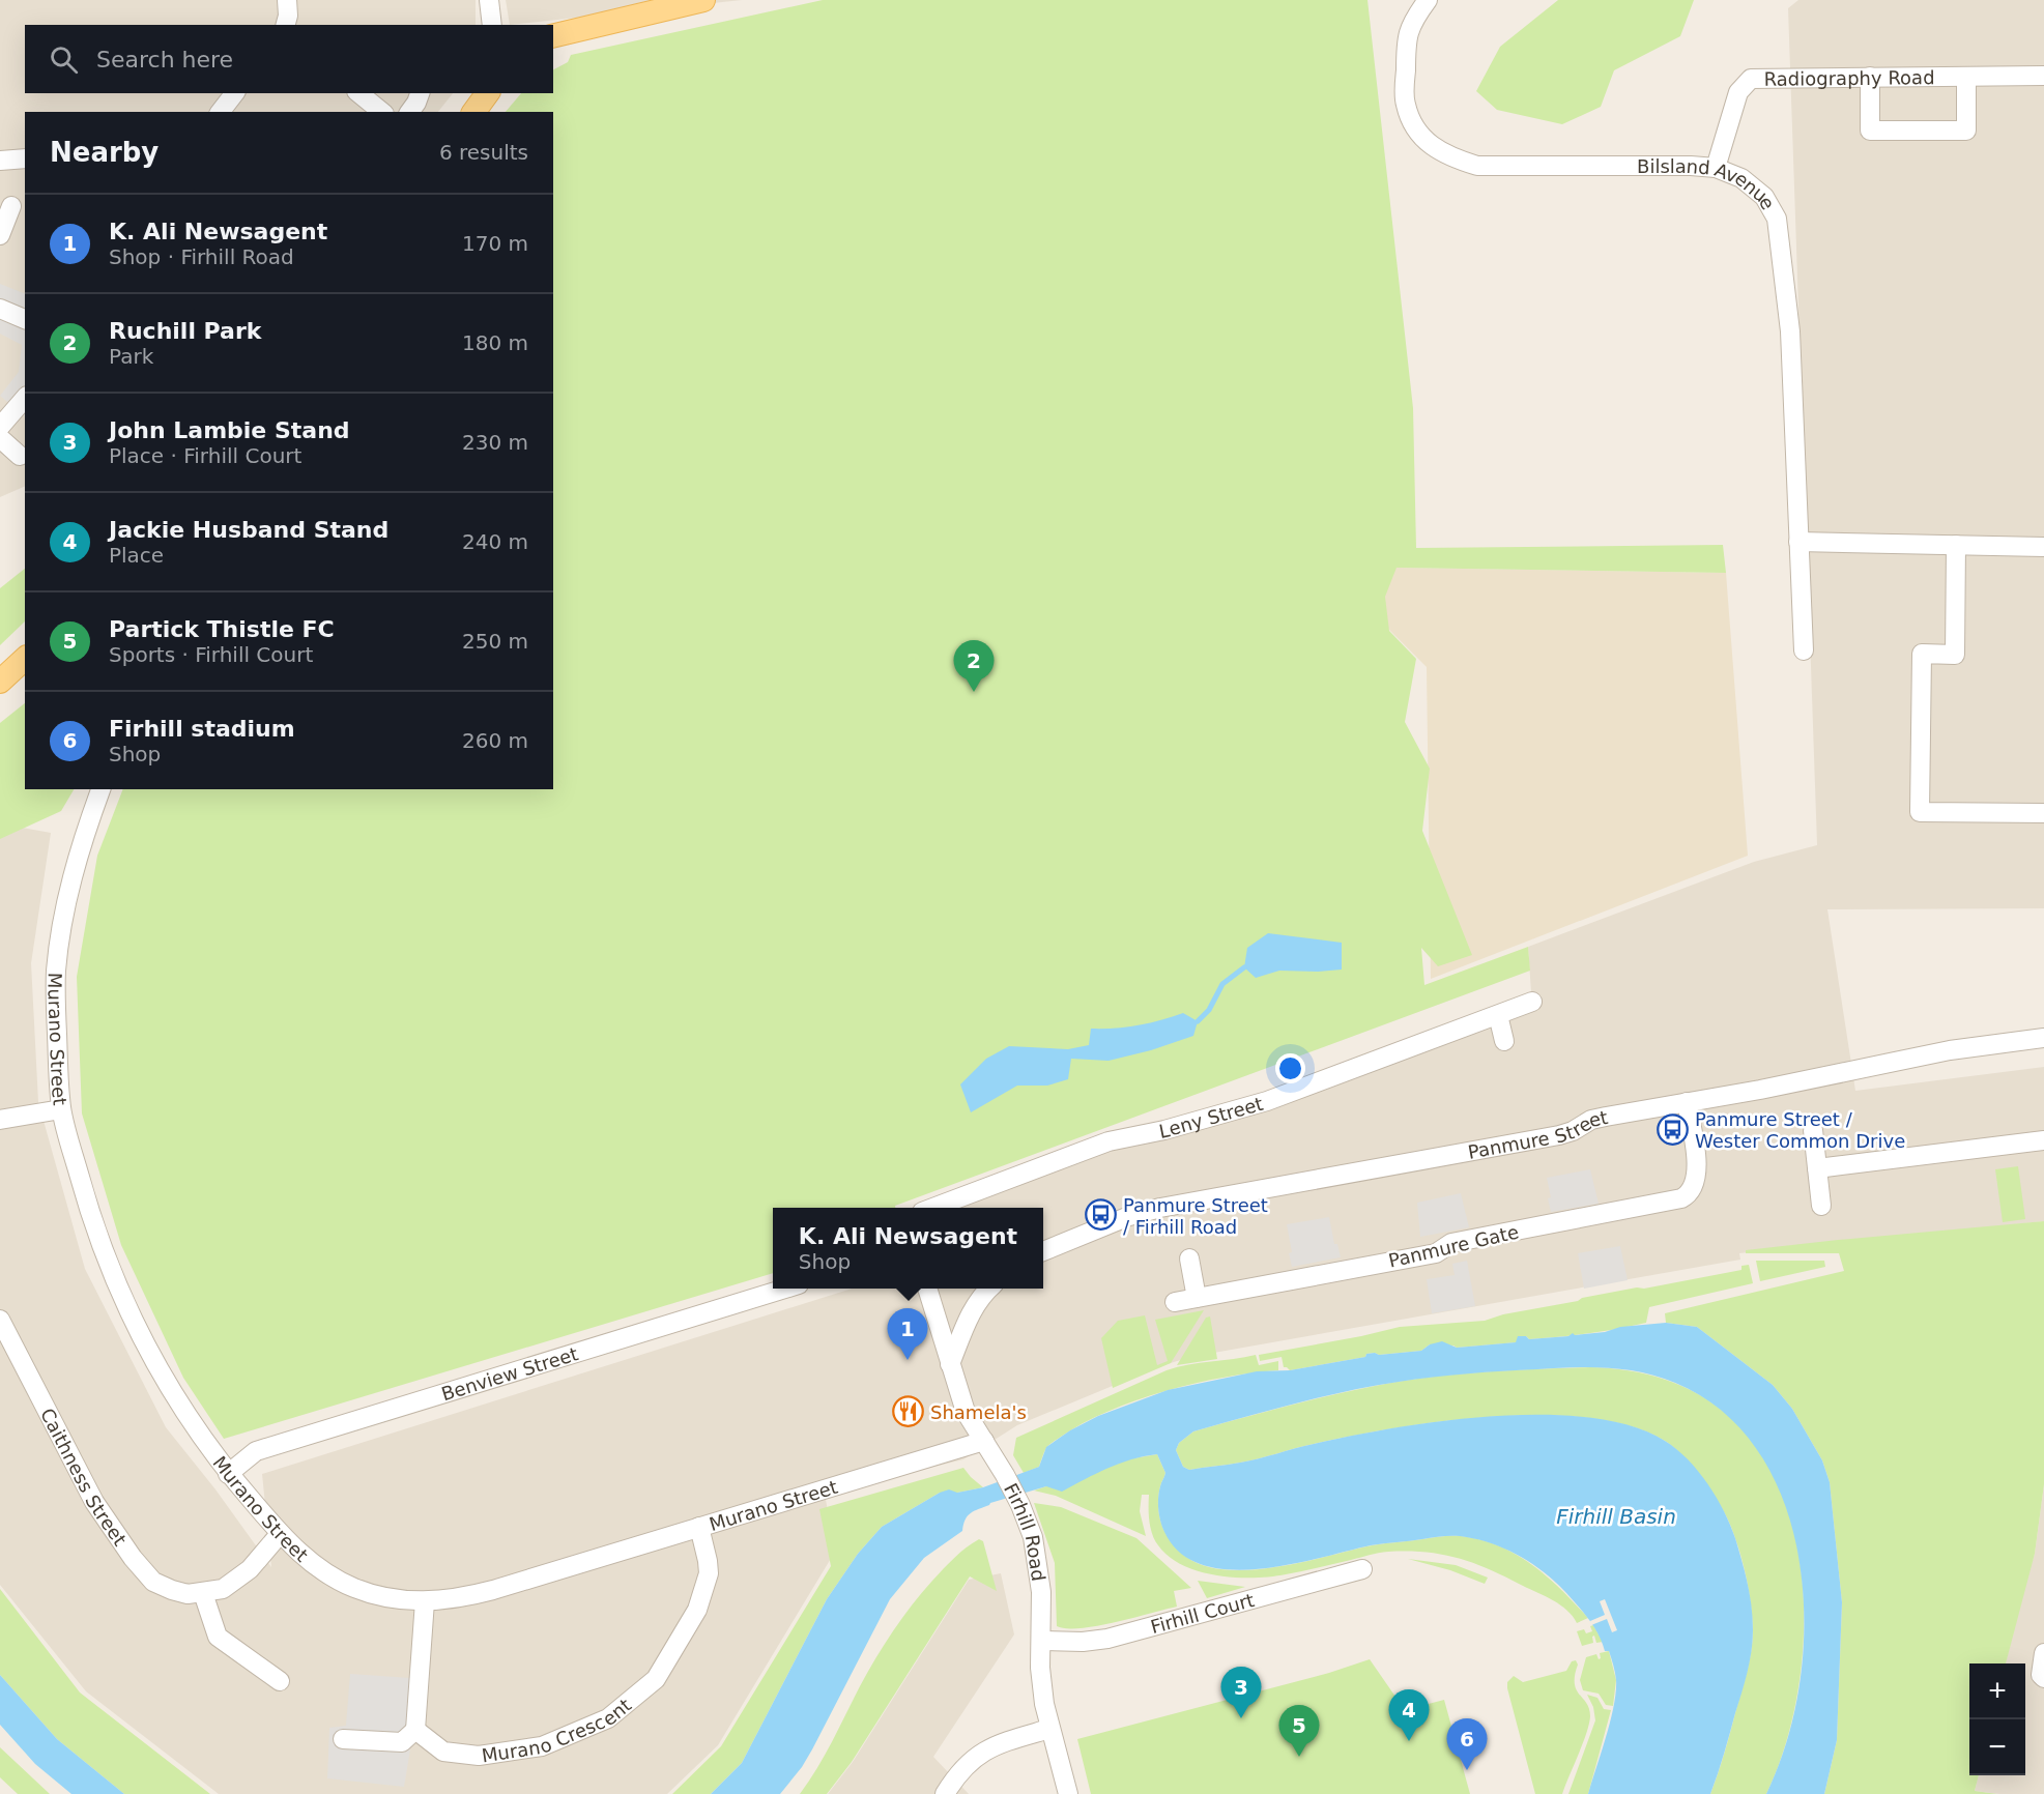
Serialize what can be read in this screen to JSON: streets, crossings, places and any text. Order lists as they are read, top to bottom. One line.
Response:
{"streets":{"street":["Radiography Road","Bilsland Avenue","Murano Street","Leny Street","Panmure Street","Panmure Gate","Benview Street","Caithness Street","Firhill Road","Firhill Court","Murano Crescent"]},"crossings":[["Radiography Road","Bilsland Avenue"],["Murano Street","Benview Street"],["Murano Street","Caithness Street"],["Murano Street","Firhill Road"],["Murano Street","Murano Crescent"],["Panmure Street","Panmure Gate"],["Firhill Road","Firhill Court"]],"water":["Firhill Basin"],"places":{"bus stop":["Panmure Street / Wester Common Drive","Panmure Street / Firhill Road"],"restaurant":["Shamela's"]},"page":{"search":"Search here","heading":["Nearby","6 results"],"list":[{"mark":"1","name":"K. Ali Newsagent","note":"Shop · Firhill Road","value":"170 m"},{"mark":"2","name":"Ruchill Park","note":"Park","value":"180 m"},{"mark":"3","name":"John Lambie Stand","note":"Place · Firhill Court","value":"230 m"},{"mark":"4","name":"Jackie Husband Stand","note":"Place","value":"240 m"},{"mark":"5","name":"Partick Thistle FC","note":"Sports · Firhill Court","value":"250 m"},{"mark":"6","name":"Firhill stadium","note":"Shop","value":"260 m"}],"pins":["2","1","3","4","5","6"],"popup":["K. Ali Newsagent","Shop"],"map_buttons":["+","−"]}}
